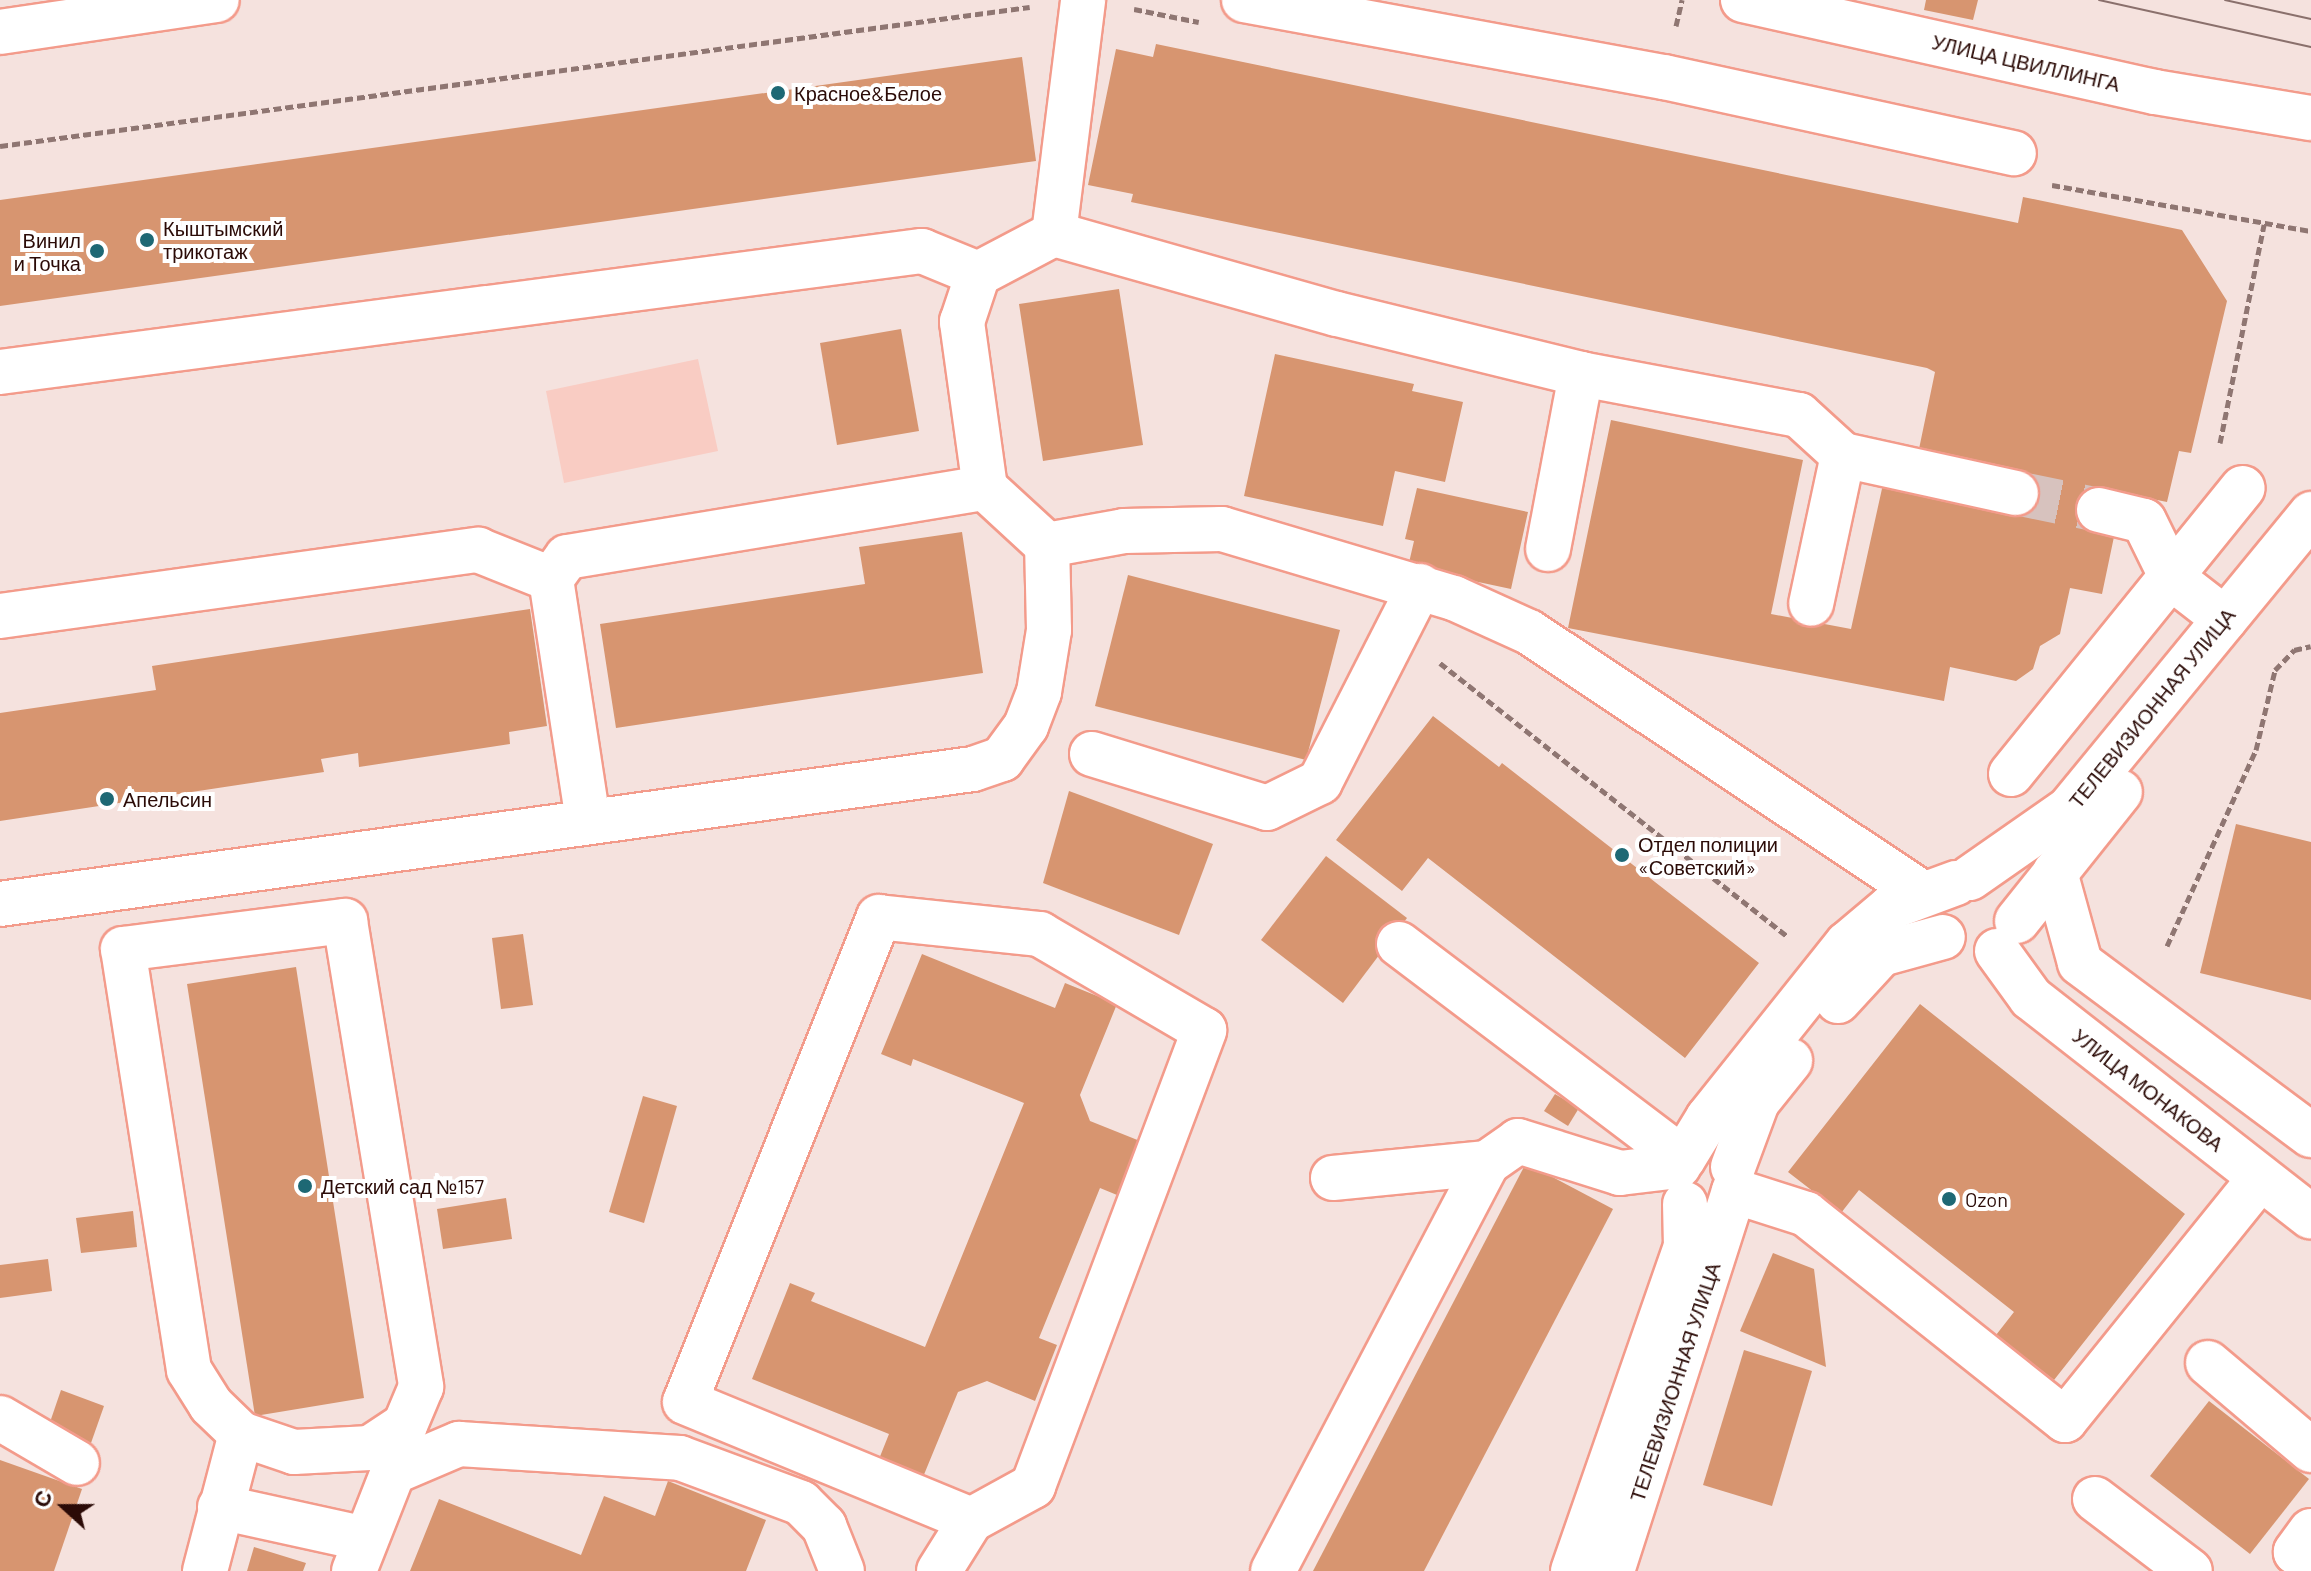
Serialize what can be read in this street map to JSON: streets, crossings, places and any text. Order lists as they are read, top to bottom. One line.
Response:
{"streets":{"street":["УЛИЦА ЦВИЛЛИНГА","ТЕЛЕВИЗИОННАЯ УЛИЦА","УЛИЦА МОНАКОВА"]},"crossings":[["ТЕЛЕВИЗИОННАЯ УЛИЦА","УЛИЦА МОНАКОВА"]],"places":["Красное&Белое","Кыштымский трикотаж","Винил и Точка","Апельсин","Отдел полиции «Советский»","Детский сад №157","Ozon"],"north":"left"}
